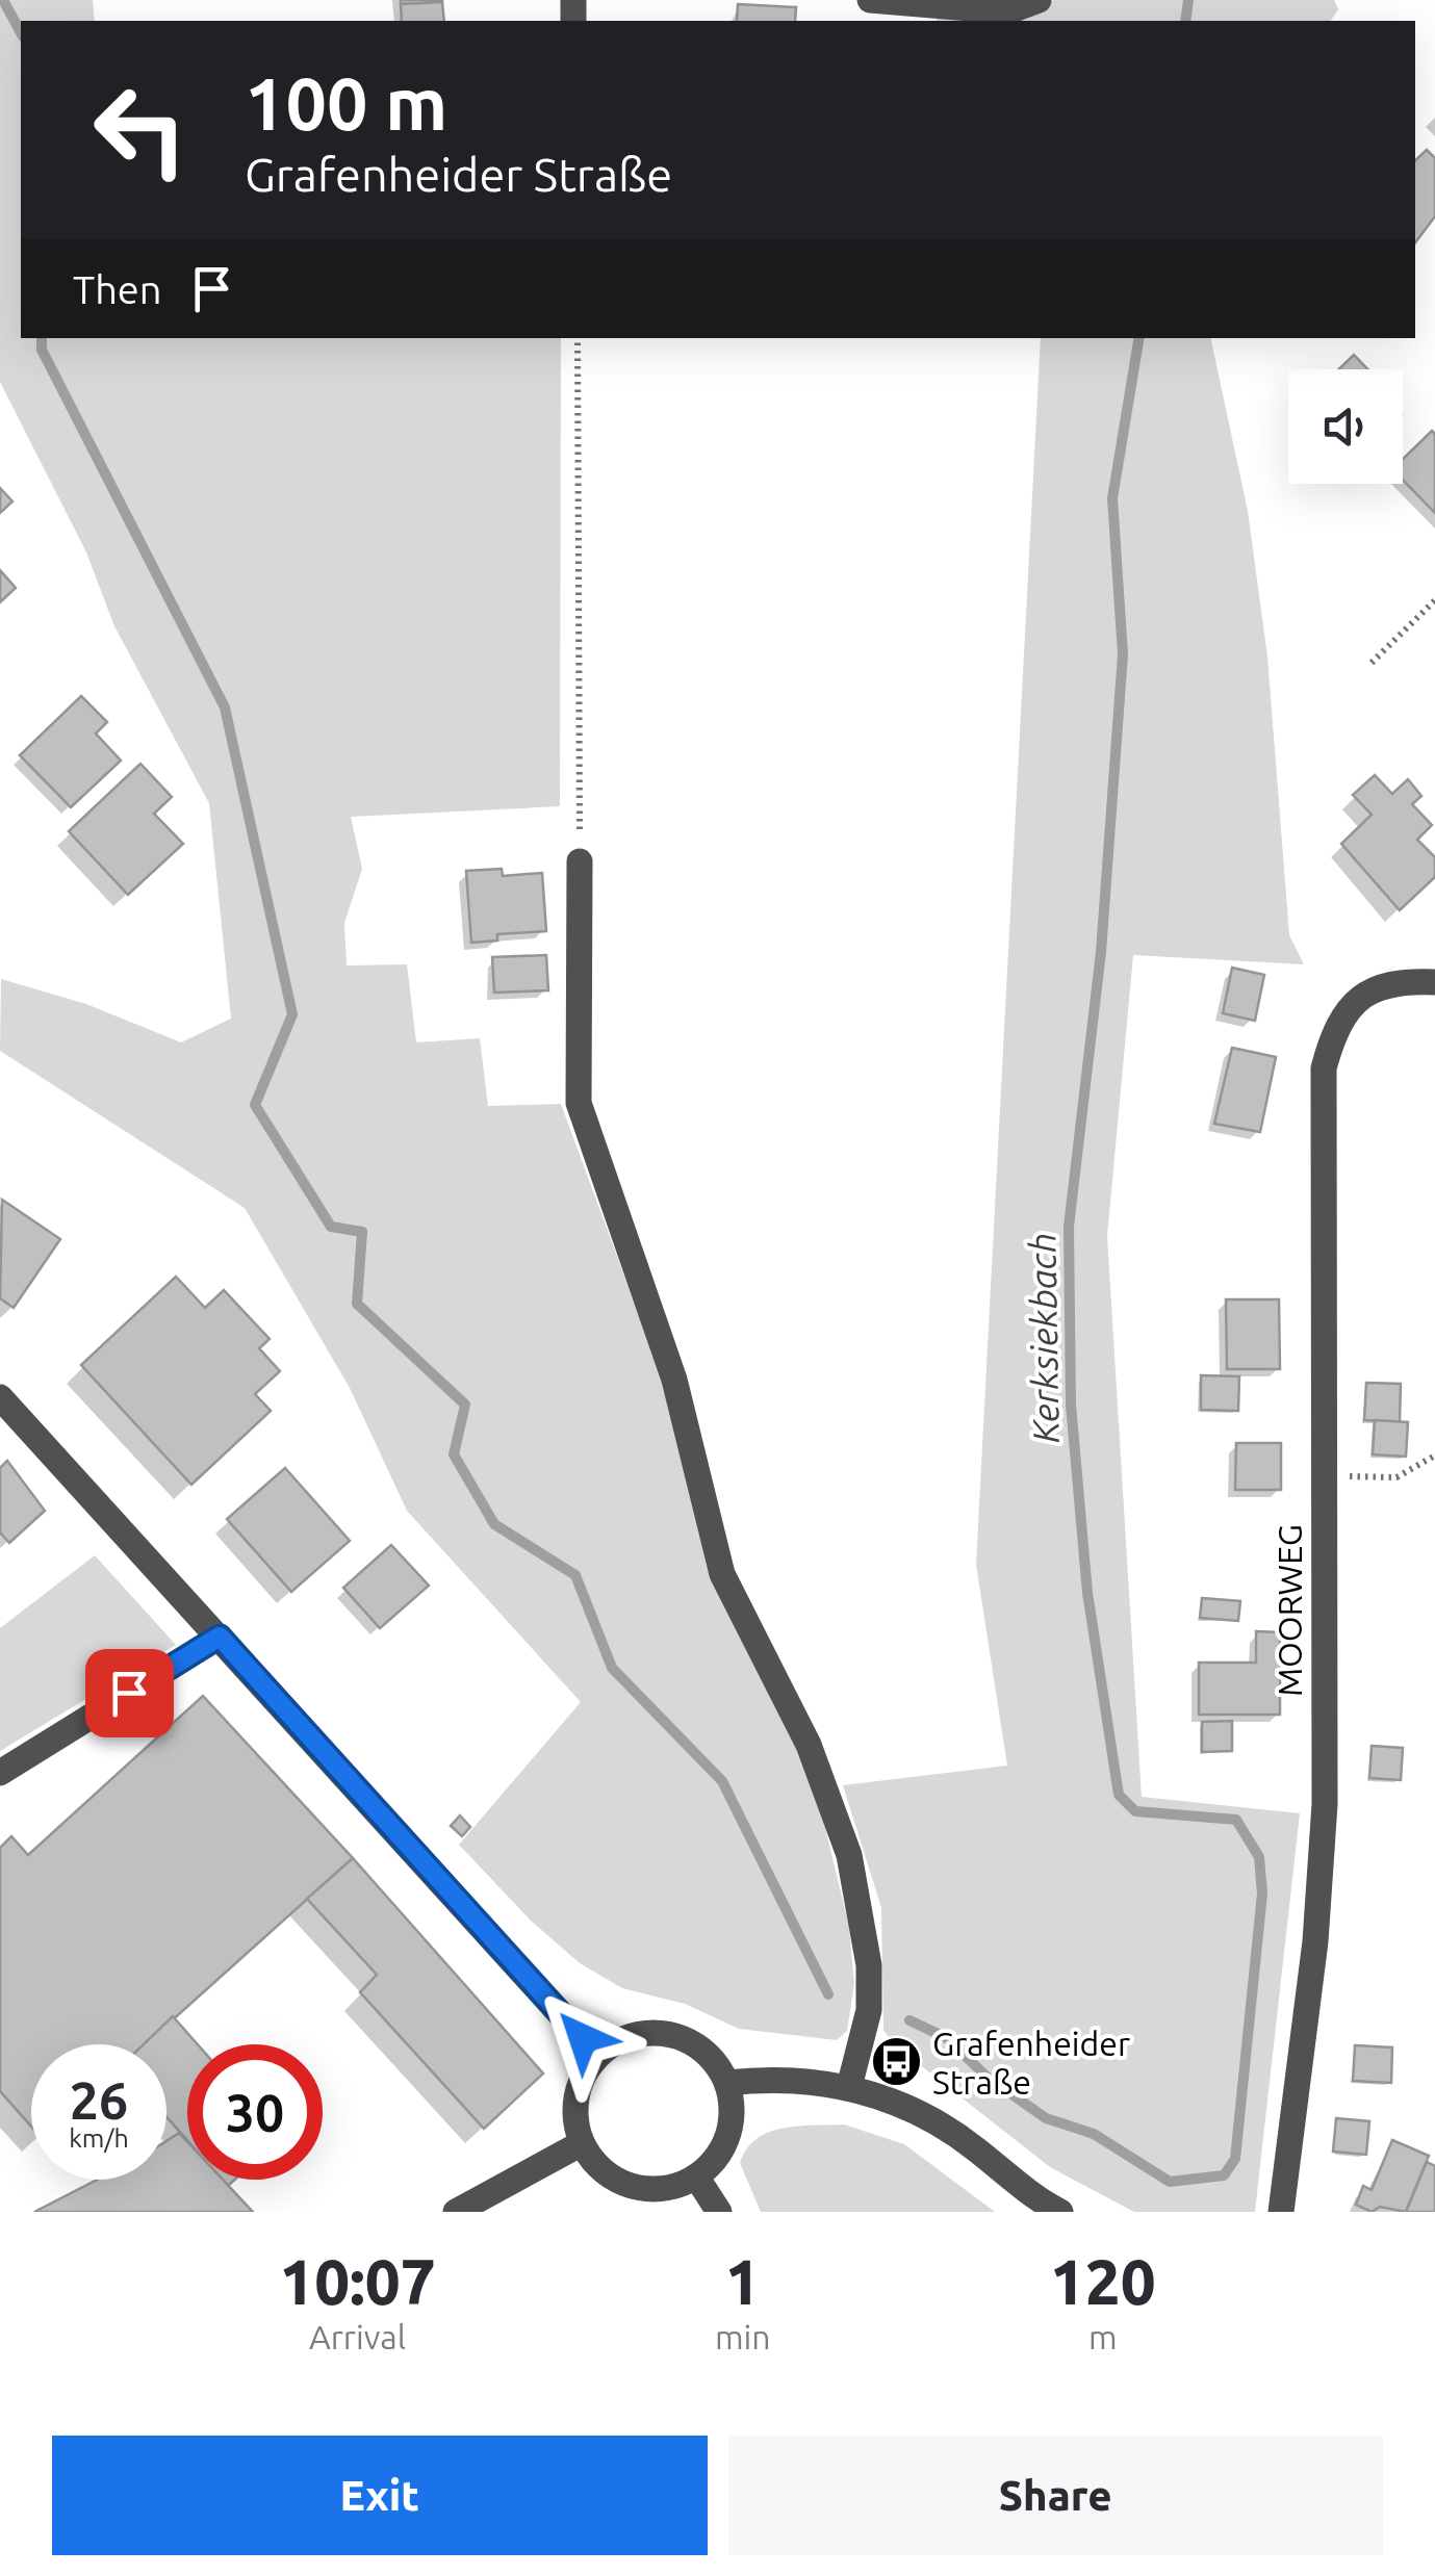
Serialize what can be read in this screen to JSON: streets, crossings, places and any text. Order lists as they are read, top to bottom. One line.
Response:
{"streets":{"street":["MOORWEG"]},"water":["Kerksiekbach"],"places":{"bus stop":["Grafenheider Straße"]},"page":{"turn":["100 m","Grafenheider Straße"],"then":"Then","speed":"26 km/h","limit":"30","eta":["10:07","Arrival","1","min","120","m"],"buttons":["Exit","Share"]}}
